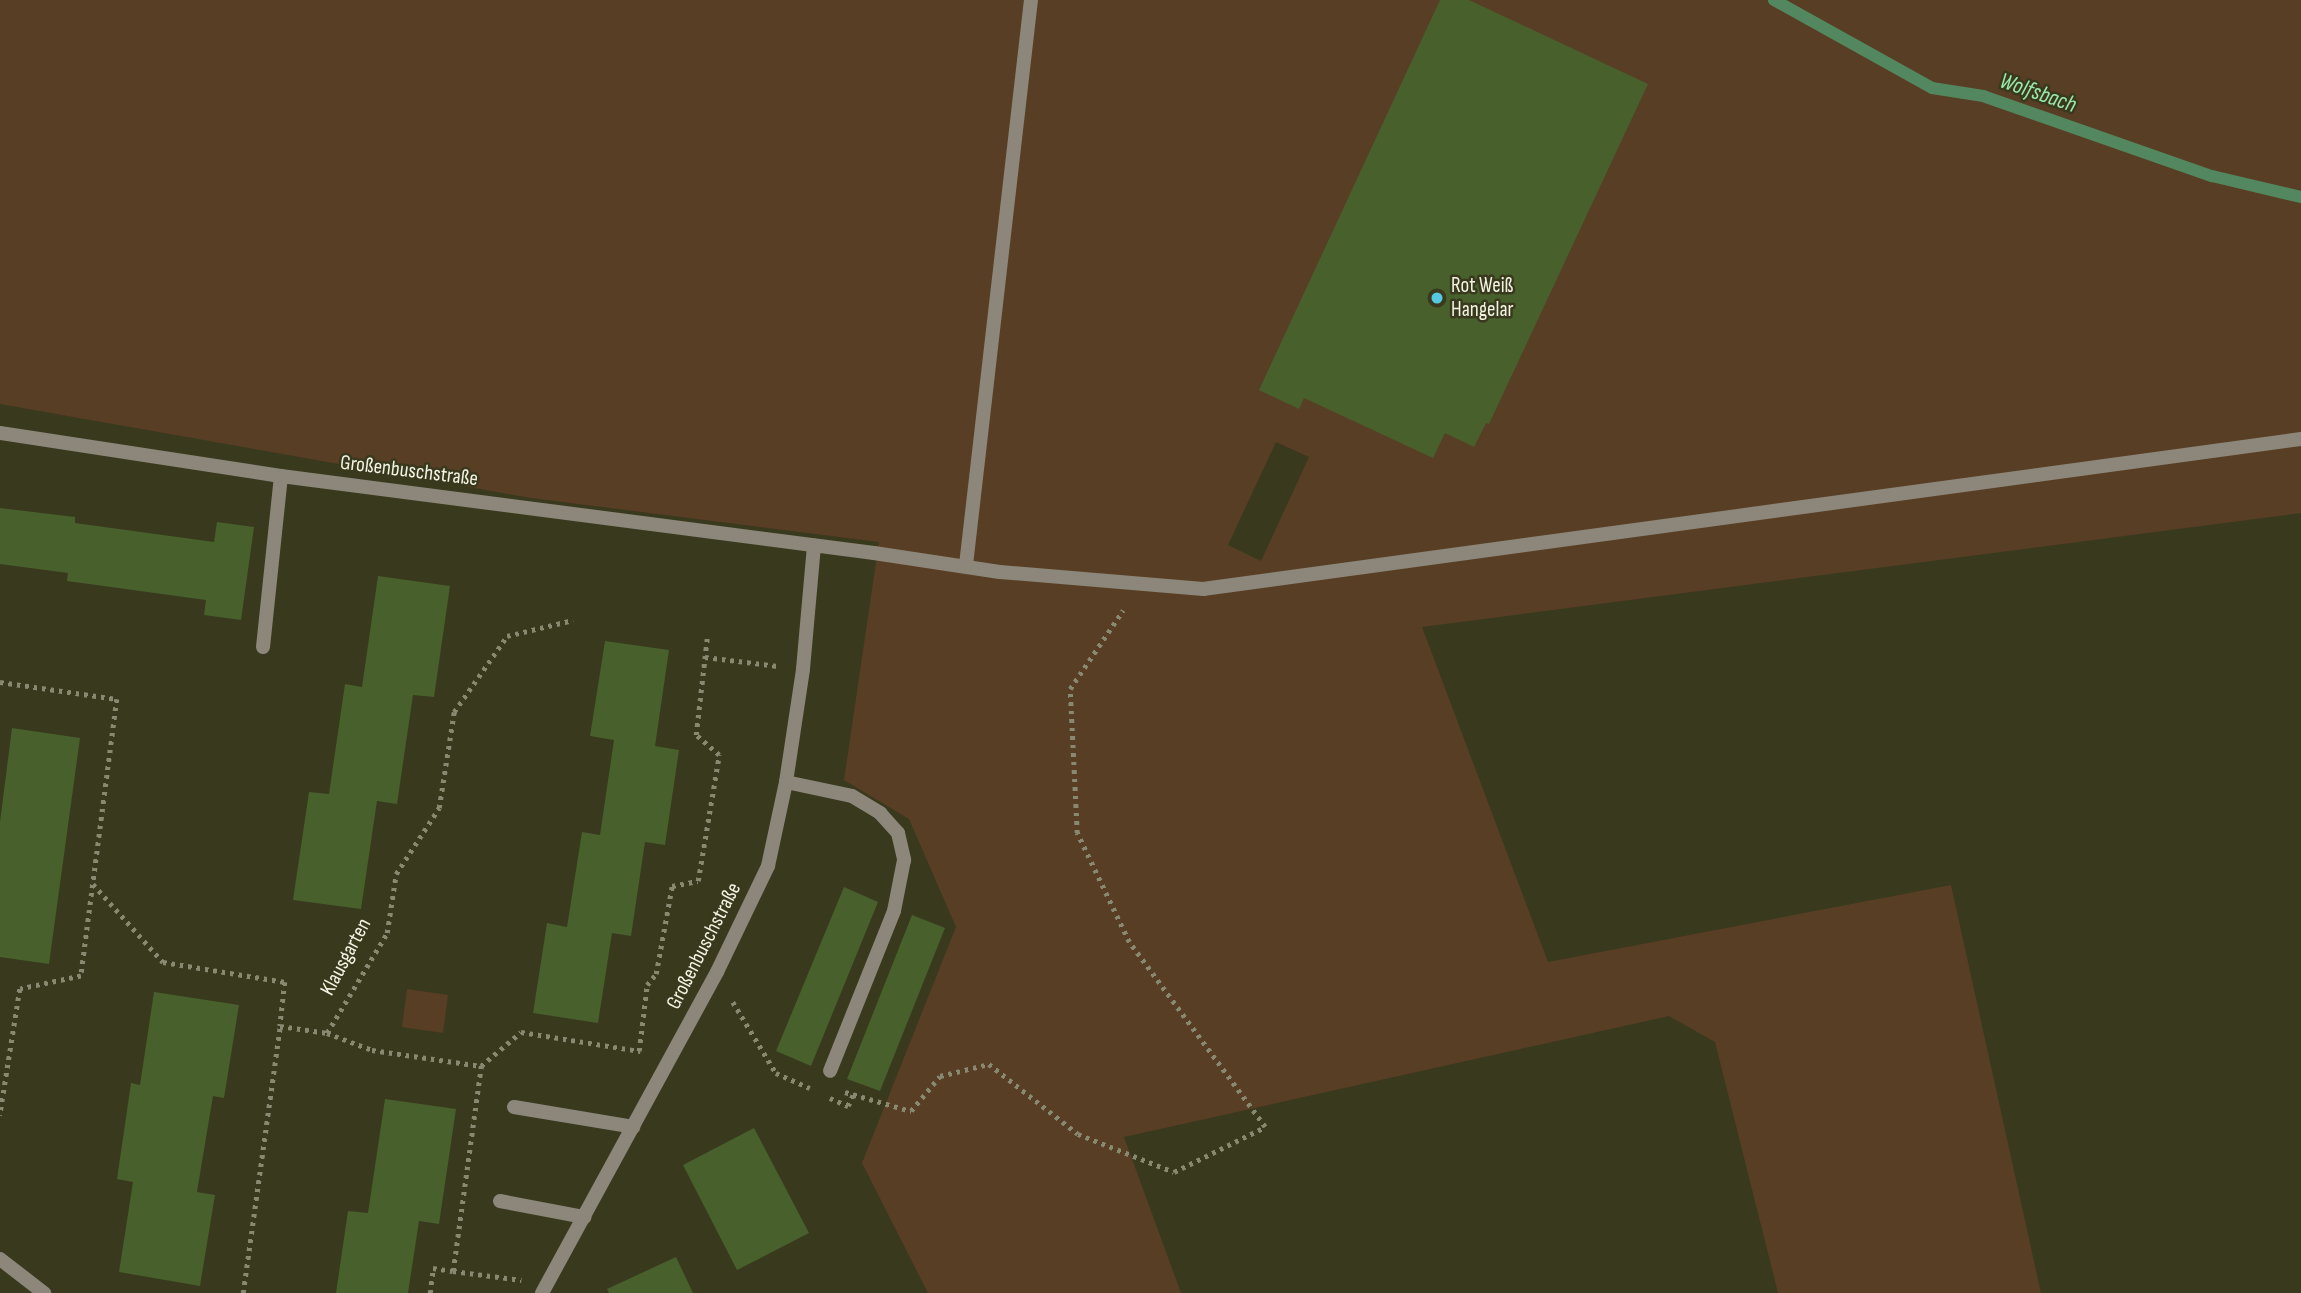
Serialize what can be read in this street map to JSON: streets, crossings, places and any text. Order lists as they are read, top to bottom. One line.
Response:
{"streets":{"street":["Großenbuschstraße"],"path":["Klausgarten"]},"water":["Wolfsbach"],"places":["Rot Weiß Hangelar"]}
